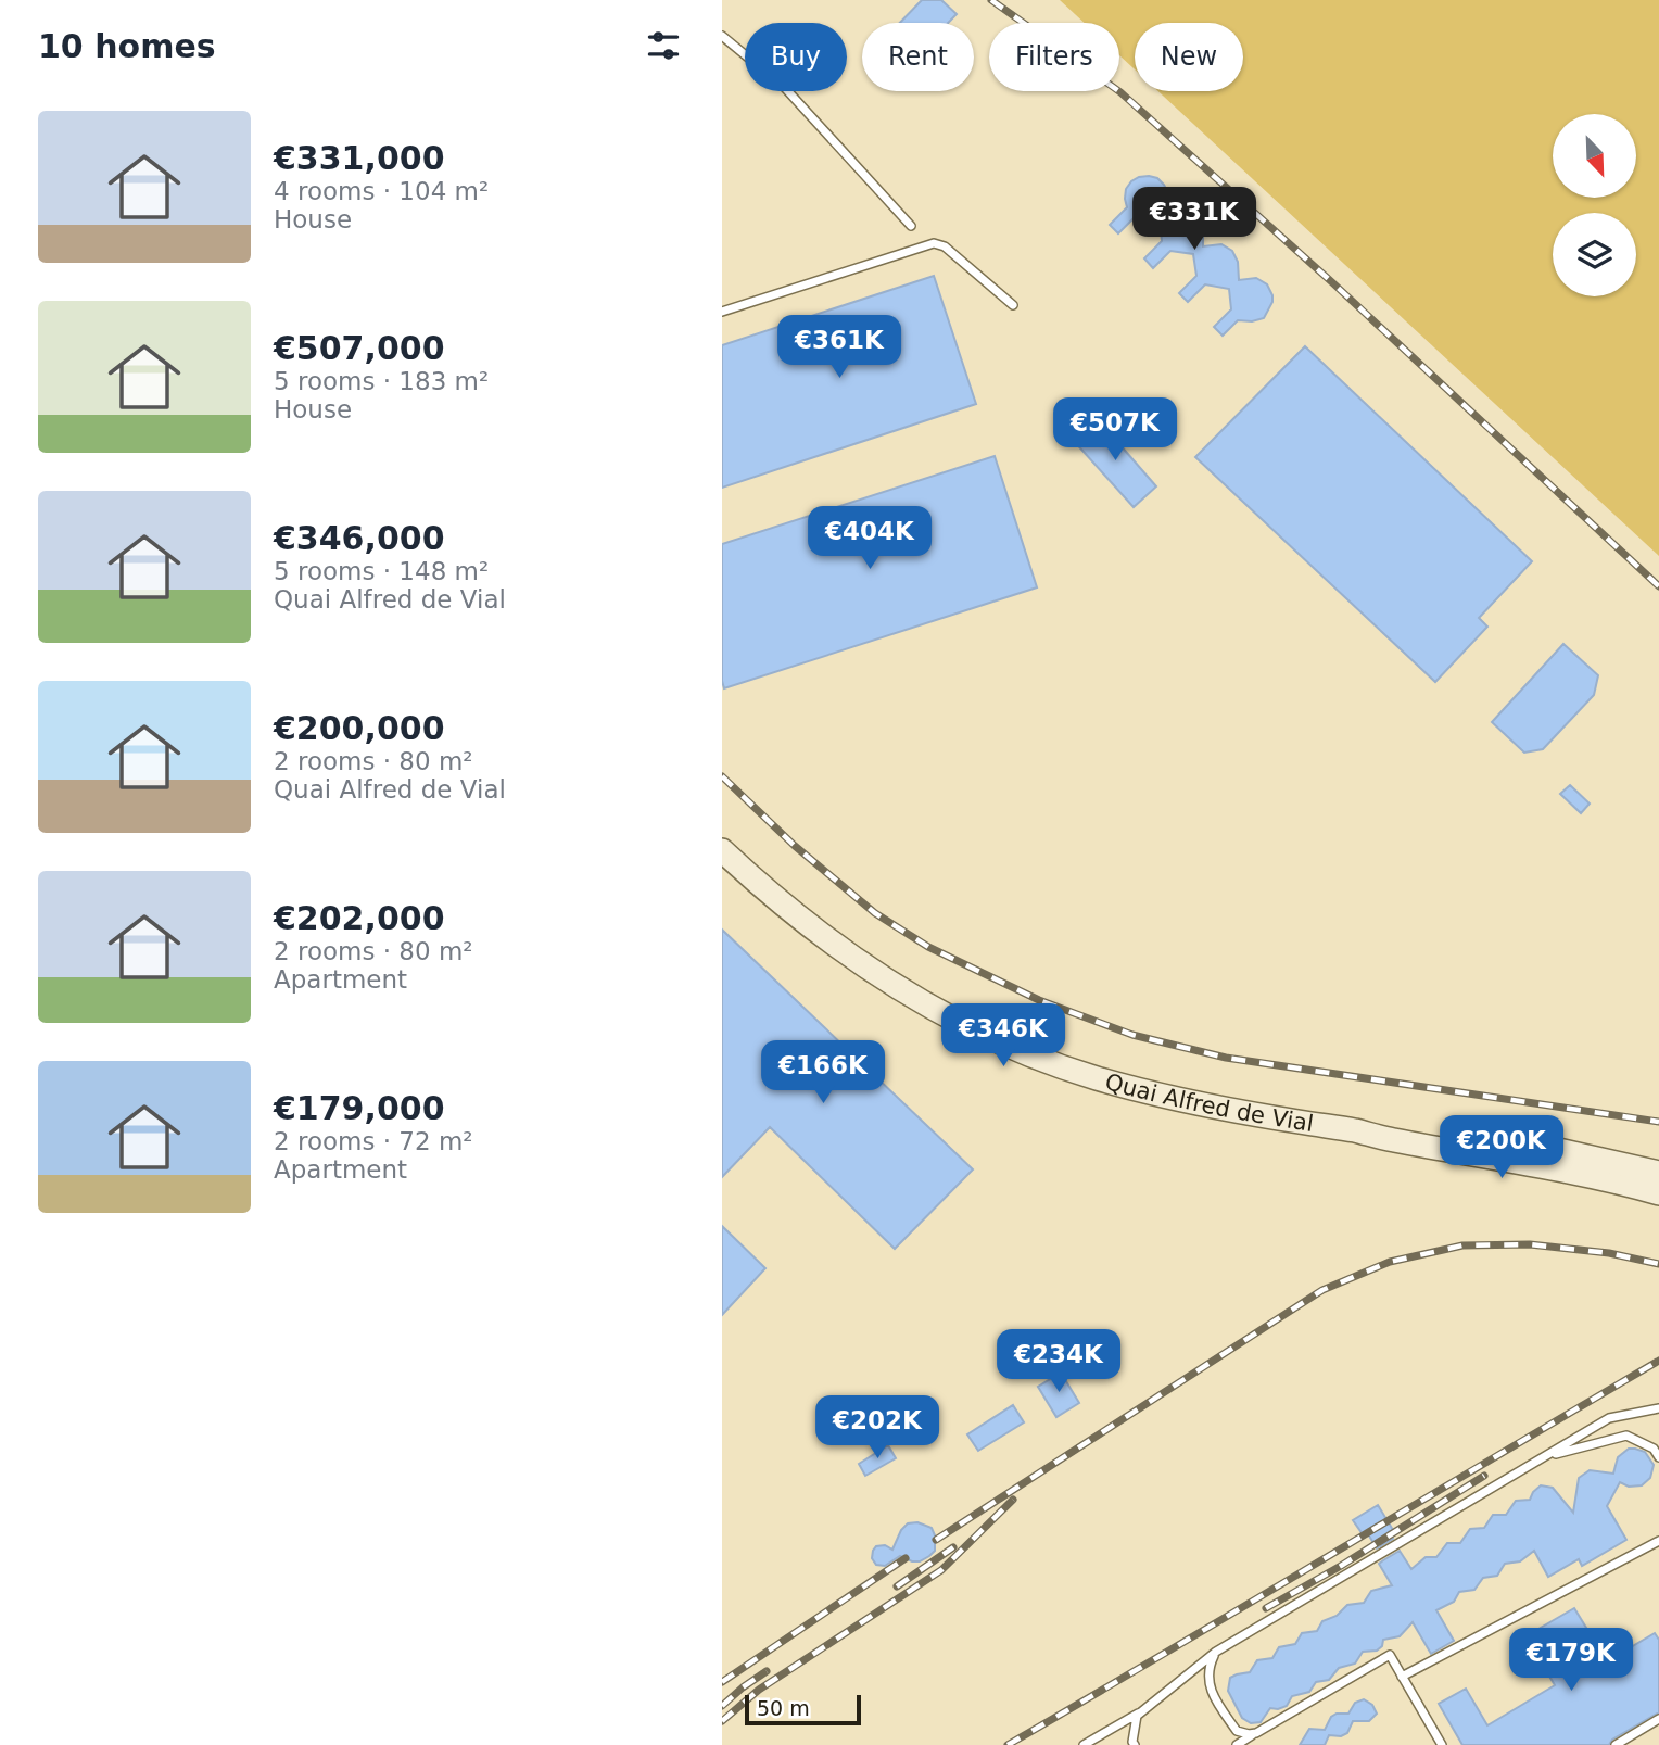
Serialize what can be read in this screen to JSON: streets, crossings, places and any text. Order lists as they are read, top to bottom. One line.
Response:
{"streets":{"main road":["Quai Alfred de Vial"]},"scale_bar":"50 m","north":"bottom right","page":{"heading":"10 homes","chip":["Buy","Rent","Filters","New"],"list":[{"name":"€331,000","note":"4 rooms · 104 m² · House"},{"name":"€507,000","note":"5 rooms · 183 m² · House"},{"name":"€346,000","note":"5 rooms · 148 m² · Quai Alfred de Vial"},{"name":"€200,000","note":"2 rooms · 80 m² · Quai Alfred de Vial"},{"name":"€202,000","note":"2 rooms · 80 m² · Apartment"},{"name":"€179,000","note":"2 rooms · 72 m² · Apartment"}],"price":["€331K","€361K","€507K","€404K","€346K","€166K","€200K","€234K","€202K","€179K"],"scale":"50 m"}}
